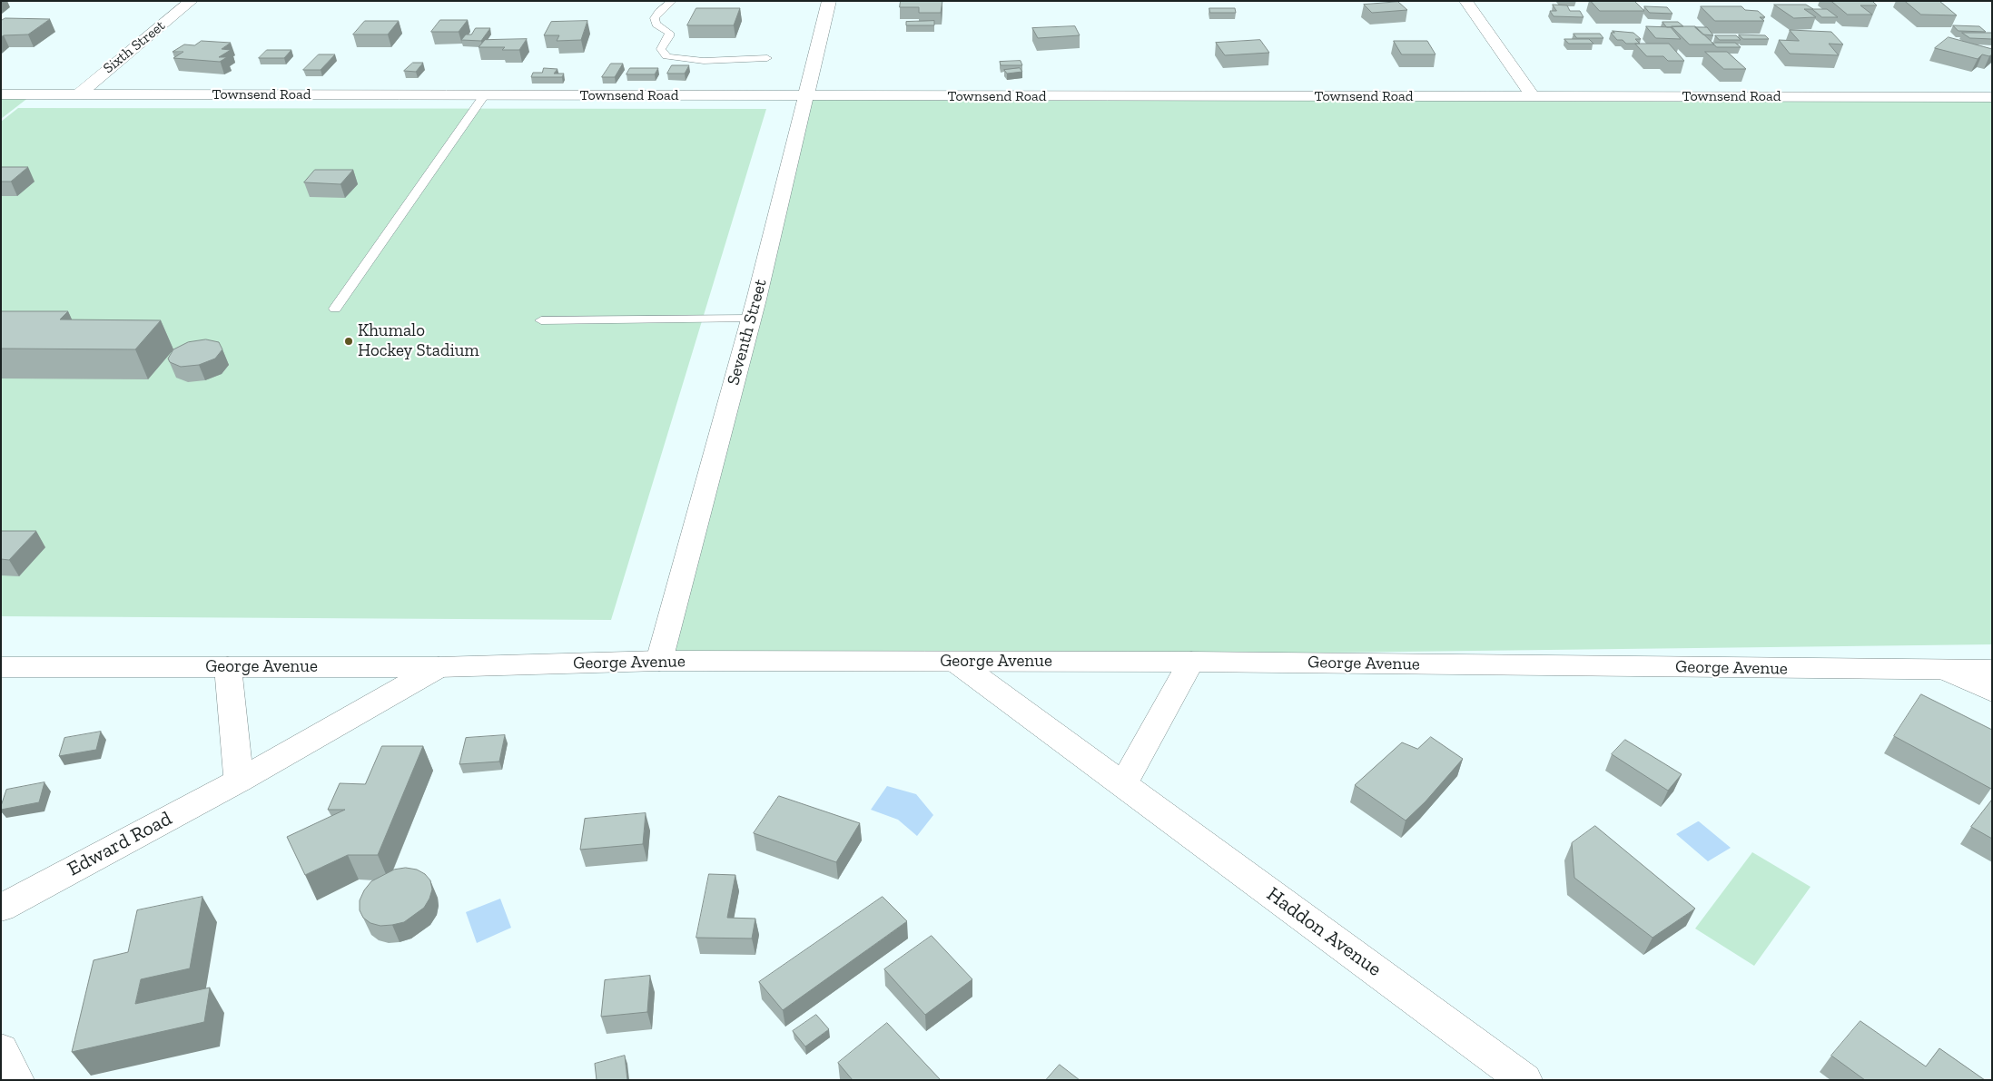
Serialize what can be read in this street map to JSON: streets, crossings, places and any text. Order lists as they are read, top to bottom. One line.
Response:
{"streets":{"street":["Sixth Street","Townsend Road","Seventh Street","George Avenue","Edward Road","Haddon Avenue"]},"crossings":[["Sixth Street","Townsend Road"],["Townsend Road","Seventh Street"],["Seventh Street","George Avenue"],["George Avenue","Edward Road"],["George Avenue","Haddon Avenue"]],"places":["Khumalo Hockey Stadium"]}
